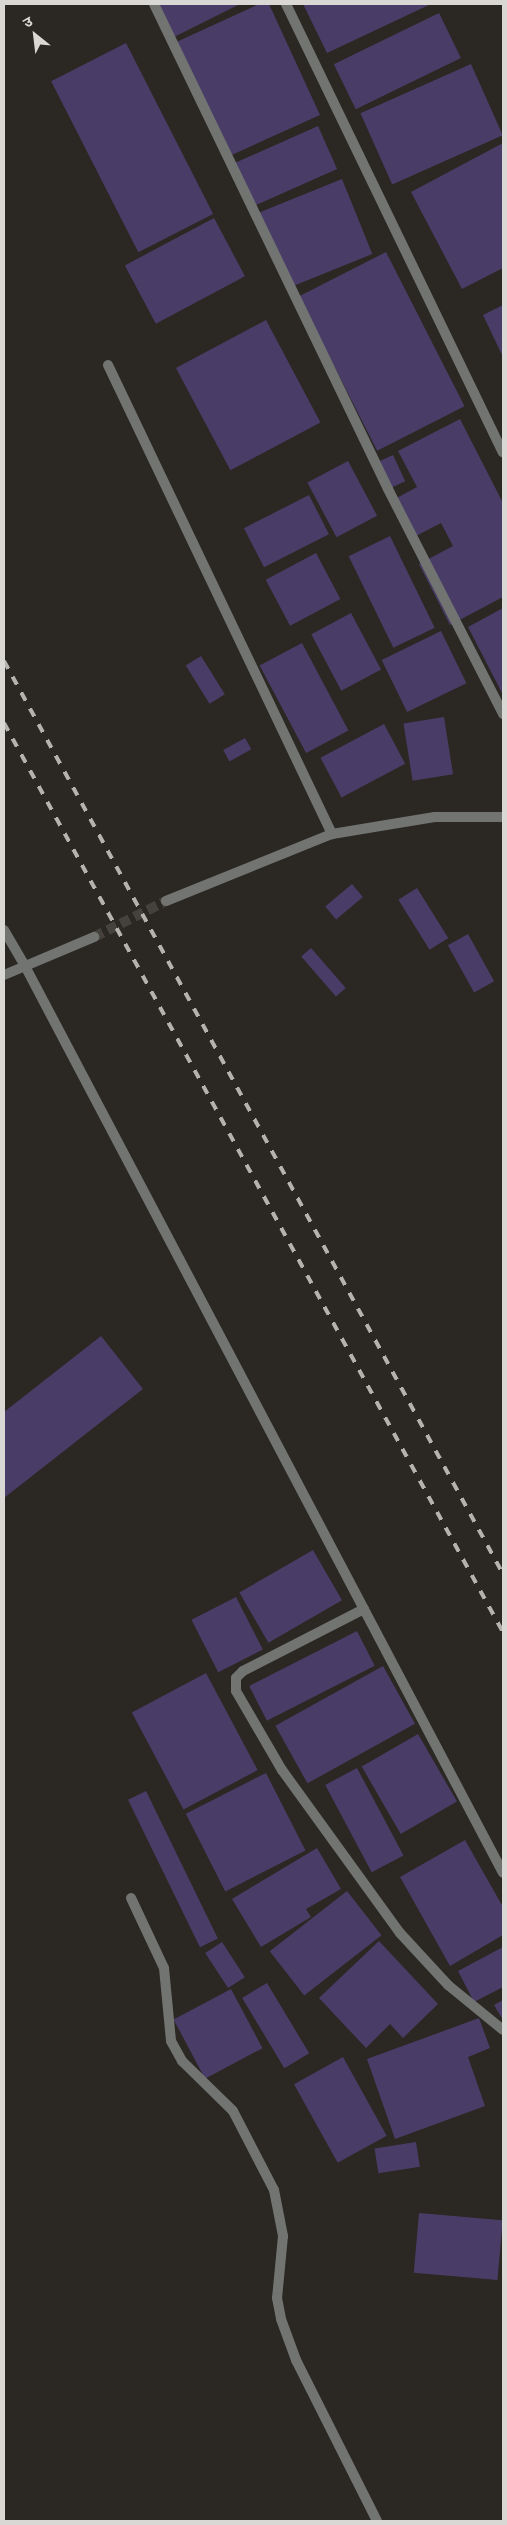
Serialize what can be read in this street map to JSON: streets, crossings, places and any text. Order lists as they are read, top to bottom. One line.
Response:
{"north":"top left"}
